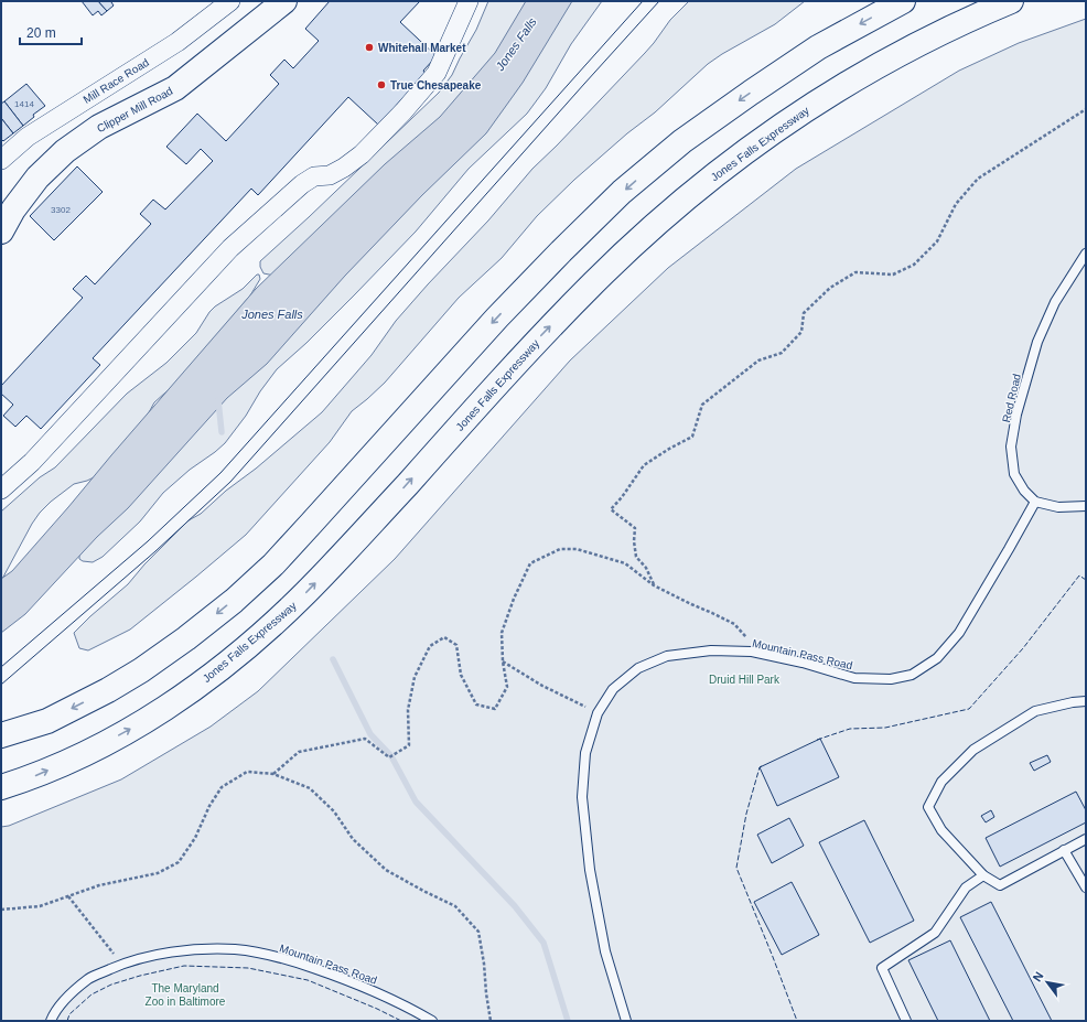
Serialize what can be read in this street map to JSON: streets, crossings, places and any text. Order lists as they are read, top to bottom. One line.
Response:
{"streets":{"main road":["Clipper Mill Road","Jones Falls Expressway"],"street":["Mill Race Road"],"lane":["Red Road","Mountain Pass Road"]},"crossings":[["Red Road","Mountain Pass Road"]],"water":["Jones Falls"],"parks":["Druid Hill Park","The Maryland Zoo in Baltimore"],"places":["Whitehall Market","True Chesapeake"],"house_numbers":["1414","3302"],"scale_bar":"20 m","north":"top left"}
